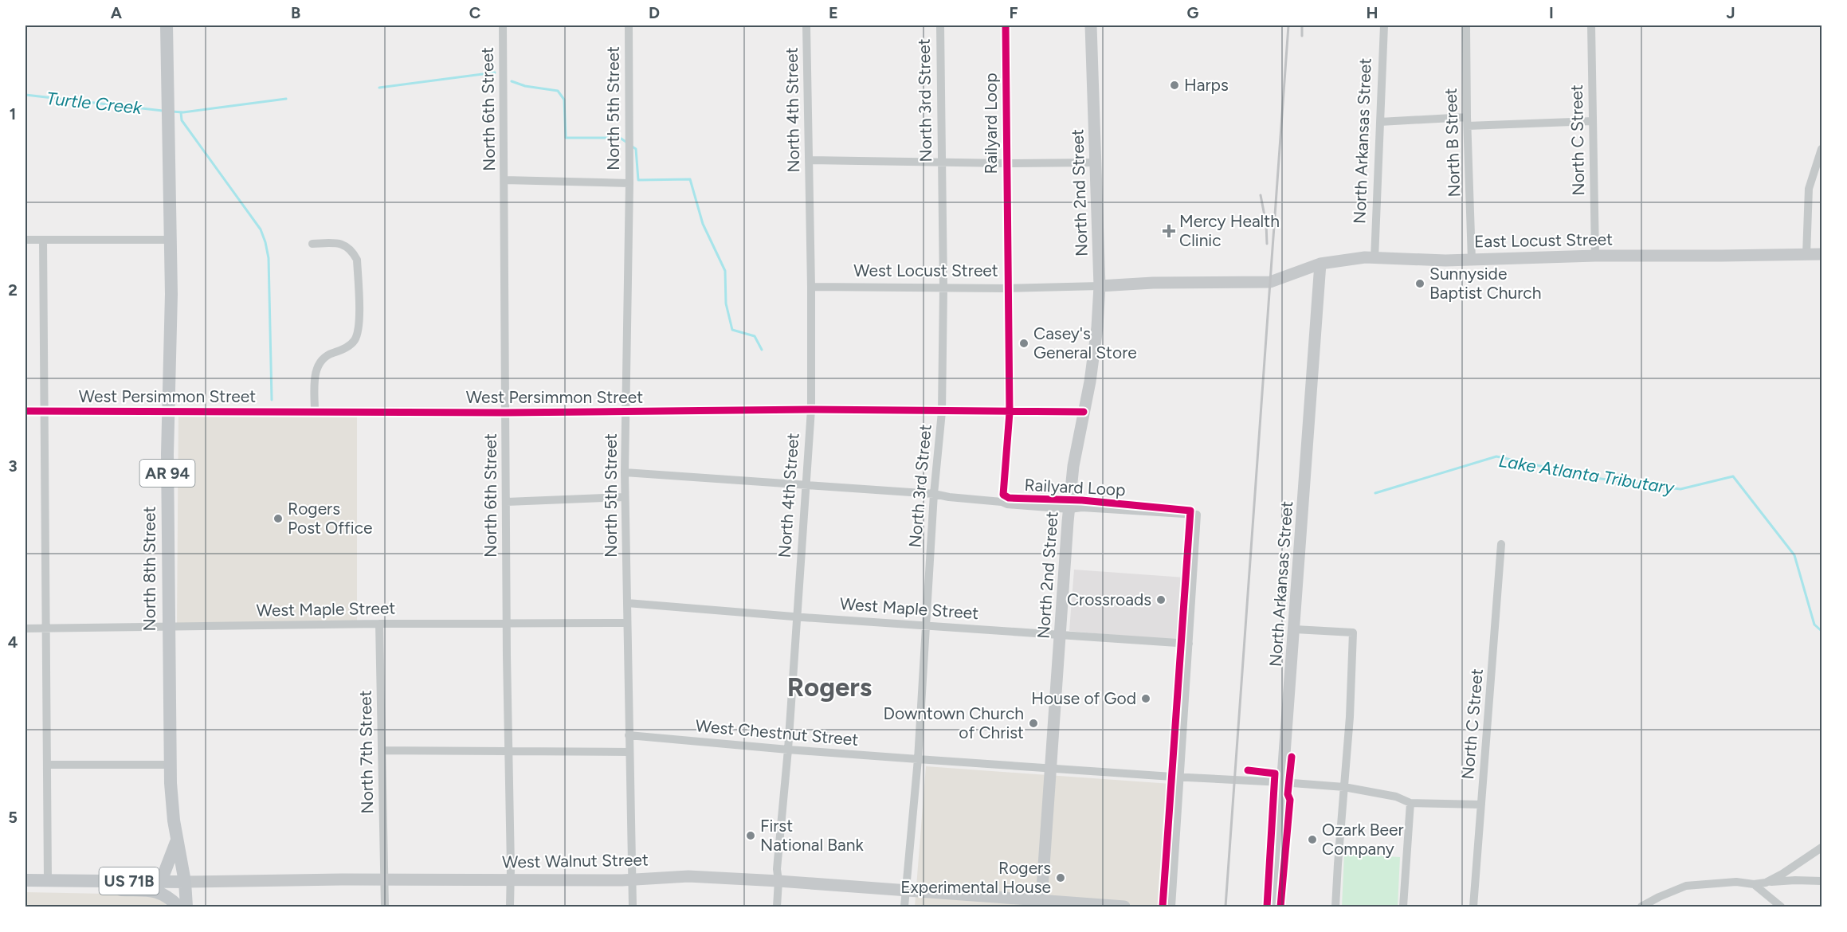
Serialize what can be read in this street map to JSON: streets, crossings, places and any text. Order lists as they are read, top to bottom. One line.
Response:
{"streets":{"main road":["North Arkansas Street","North 2nd Street","East Locust Street","West Locust Street","AR 94","North 8th Street","West Walnut Street","US 71B"],"street":["North 3rd Street","North 5th Street","North 6th Street","North 4th Street","North C Street","North B Street","West Persimmon Street","West Maple Street","West Chestnut Street","North 7th Street"],"cycle path":["Railyard Loop"]},"crossings":[["North 3rd Street","West Locust Street"],["North 3rd Street","West Persimmon Street"],["North 3rd Street","West Maple Street"],["North 3rd Street","West Chestnut Street"],["North 3rd Street","West Walnut Street"],["North 5th Street","West Persimmon Street"],["North 5th Street","West Maple Street"],["North 5th Street","West Chestnut Street"],["North 5th Street","West Walnut Street"],["North 6th Street","West Persimmon Street"],["North 6th Street","West Maple Street"],["North 6th Street","West Walnut Street"],["North 4th Street","West Locust Street"],["North 4th Street","West Persimmon Street"],["North 4th Street","West Maple Street"],["North 4th Street","West Chestnut Street"],["North 4th Street","West Walnut Street"],["North C Street","East Locust Street"],["North C Street","West Chestnut Street"],["North Arkansas Street","East Locust Street"],["North Arkansas Street","West Chestnut Street"],["North B Street","East Locust Street"],["North 2nd Street","West Locust Street"],["North 2nd Street","West Persimmon Street"],["North 2nd Street","West Maple Street"],["North 2nd Street","West Chestnut Street"],["North 2nd Street","West Walnut Street"],["East Locust Street","West Locust Street"],["West Persimmon Street","North 8th Street"],["North 8th Street","West Maple Street"],["North 8th Street","West Walnut Street"],["West Maple Street","North 7th Street"],["North 7th Street","West Walnut Street"],["West Walnut Street","US 71B"]],"districts":["Rogers"],"water":["Turtle Creek","Lake Atlanta Tributary"],"places":{"other":["Harps","Sunnyside Baptist Church","Casey's General Store","Rogers Post Office","Crossroads","House of God","Downtown Church of Christ","First National Bank","Ozark Beer Company","Rogers Experimental House"],"health":["Mercy Health Clinic"]},"grid":{"columns":["A","B","C","D","E","F","G","H","I","J"],"rows":["1","2","3","4","5"]}}
